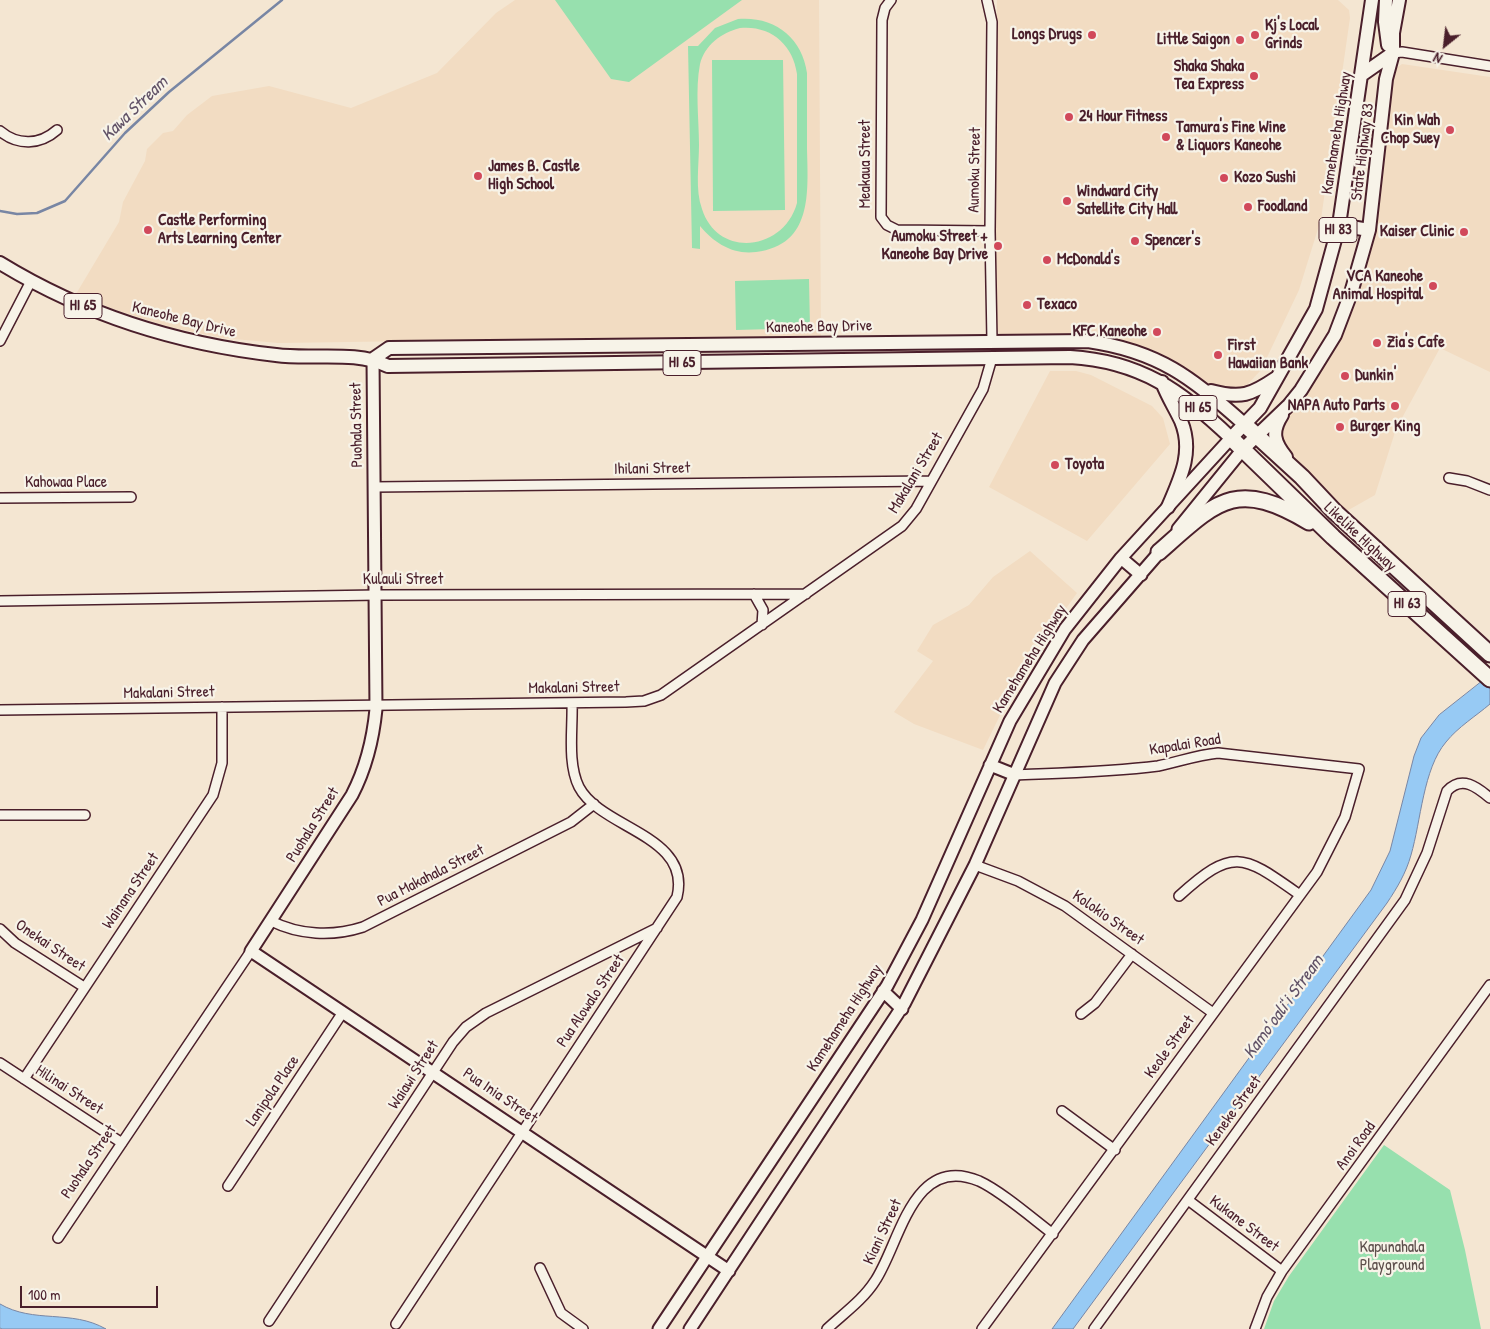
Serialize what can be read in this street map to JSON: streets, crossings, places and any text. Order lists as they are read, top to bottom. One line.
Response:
{"streets":{"highway":["Likelike Highway","HI 63"],"main road":["Kamehameha Highway","State Highway 83","HI 83","HI 65","Kaneohe Bay Drive","Puohala Street","Pua Inia Street"],"street":["Meakaua Street","Aumoku Street","Ihilani Street","Makalani Street","Kahowaa Place","Kulauli Street","Kapalai Road","Pua Makahala Street","Wainana Street","Kolokio Street","Onekai Street","Pua Alowalo Street","Keole Street","Waiawi Street","Hilinai Street","Lanipola Place","Keneke Street","Anoi Road","Kukane Street","Kiani Street"]},"crossings":[["Kamehameha Highway","Kaneohe Bay Drive"],["Kamehameha Highway","Likelike Highway"],["Kamehameha Highway","Pua Inia Street"],["State Highway 83","HI 83"],["State Highway 83","Likelike Highway"],["Meakaua Street","Aumoku Street"],["Aumoku Street","Kaneohe Bay Drive"],["HI 83","Likelike Highway"],["Kaneohe Bay Drive","Puohala Street"],["Kaneohe Bay Drive","Makalani Street"],["Kaneohe Bay Drive","Likelike Highway"],["Puohala Street","Ihilani Street"],["Puohala Street","Makalani Street"],["Puohala Street","Kulauli Street"],["Puohala Street","Pua Makahala Street"],["Puohala Street","Hilinai Street"],["Puohala Street","Pua Inia Street"],["Ihilani Street","Makalani Street"],["Makalani Street","Kulauli Street"],["Makalani Street","Wainana Street"],["Makalani Street","Pua Alowalo Street"],["Kapalai Road","Keole Street"],["Pua Makahala Street","Pua Alowalo Street"],["Wainana Street","Onekai Street"],["Wainana Street","Hilinai Street"],["Kolokio Street","Keole Street"],["Pua Alowalo Street","Waiawi Street"],["Pua Alowalo Street","Pua Inia Street"],["Keole Street","Kiani Street"],["Waiawi Street","Pua Inia Street"],["Lanipola Place","Pua Inia Street"],["Keneke Street","Kukane Street"],["Anoi Road","Kukane Street"]],"water":["Kawa Stream","Kamoʻoaliʻi Stream"],"parks":["Kapunahala Playground"],"places":["Longs Drugs","Kj's Local Grinds","Little Saigon","Shaka Shaka Tea Express","24 Hour Fitness","Kin Wah Chop Suey","Tamura's Fine Wine & Liquors Kaneohe","James B. Castle High School","Kozo Sushi","Windward City Satellite City Hall","Foodland","Castle Performing Arts Learning Center","Kaiser Clinic","Spencer's","Aumoku Street + Kaneohe Bay Drive","McDonald's","VCA Kaneohe Animal Hospital","Texaco","KFC Kaneohe","Zia's Cafe","First Hawaiian Bank","Dunkin'","NAPA Auto Parts","Burger King","Toyota"],"scale_bar":"100 m","north":"bottom left"}
